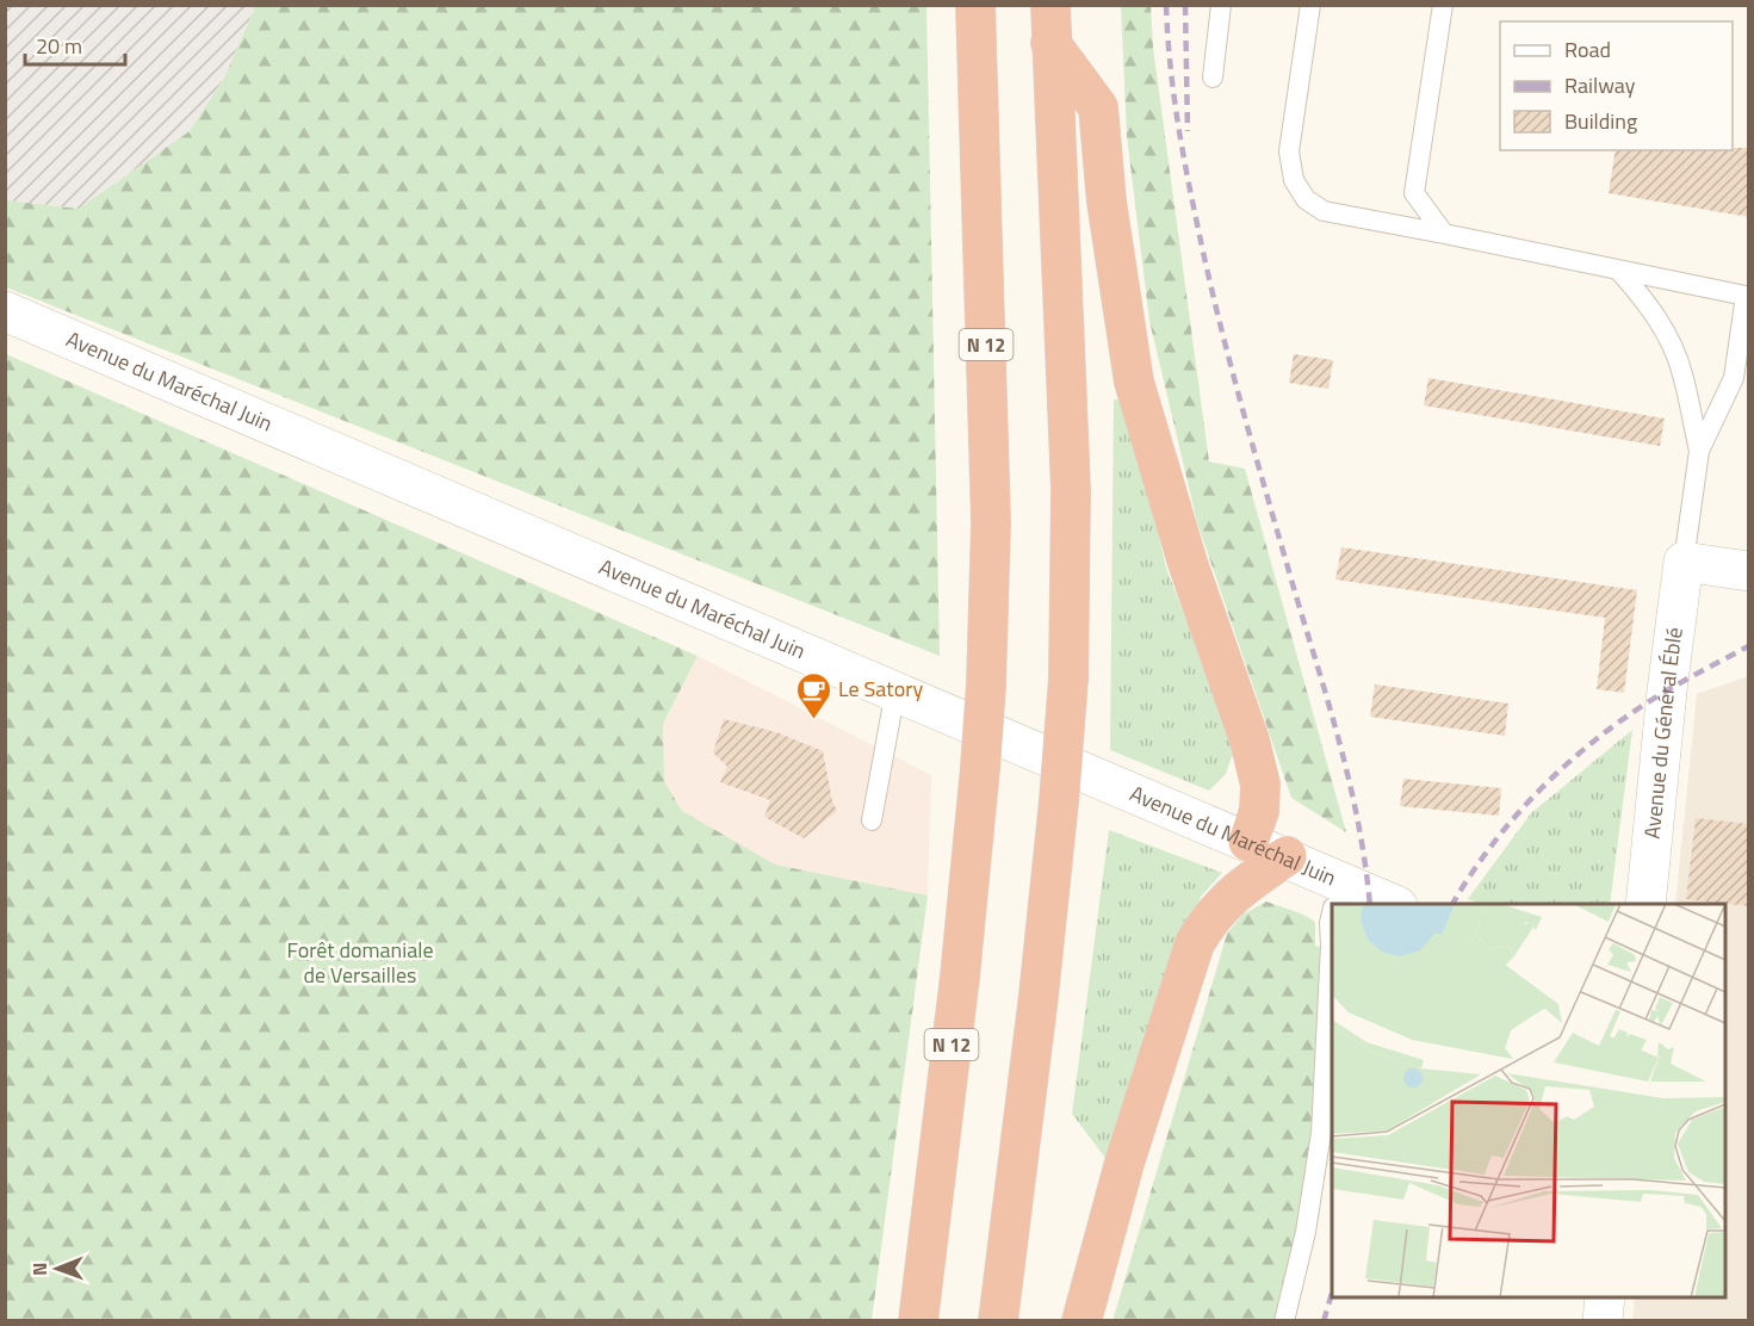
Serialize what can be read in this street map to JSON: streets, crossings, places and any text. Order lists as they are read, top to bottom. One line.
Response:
{"streets":{"highway":["N 12"],"street":["Avenue du Maréchal Juin","Avenue du Général Éblé"]},"parks":["Forêt domaniale de Versailles"],"places":{"cafe":["Le Satory"]},"legend":["Road","Railway","Building"],"scale_bar":"20 m","north":"left"}
